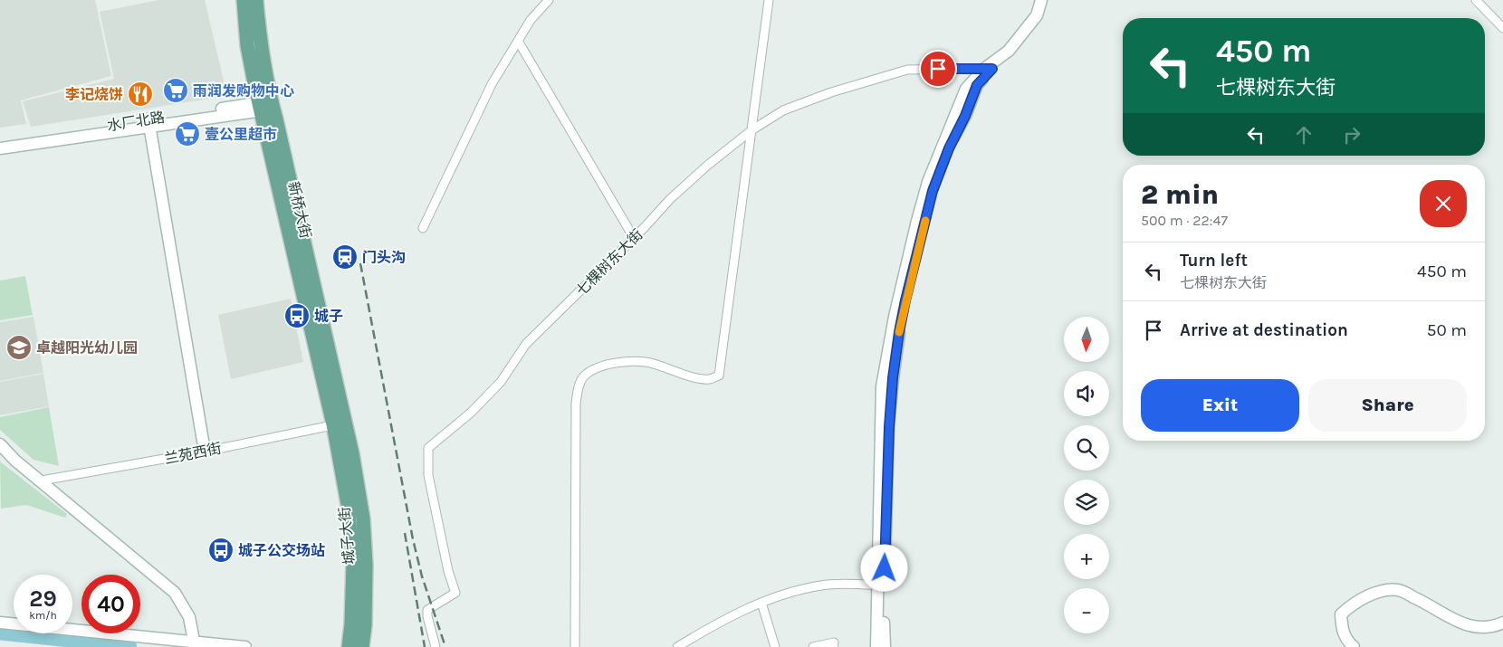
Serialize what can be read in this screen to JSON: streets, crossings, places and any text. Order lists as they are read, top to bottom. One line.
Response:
{"streets":{"main road":["新桥大街","城子大街"],"street":["水厂北路","七棵树东大街","兰苑西街"]},"crossings":[["水厂北路","新桥大街"],["新桥大街","兰苑西街"],["新桥大街","城子大街"],["兰苑西街","城子大街"]],"places":{"supermarket":["雨润发购物中心","壹公里超市"],"restaurant":["李记烧饼"],"station":["门头沟"],"bus stop":["城子","城子公交场站"],"school or university":["卓越阳光幼儿园"]},"north":"bottom","page":{"turn":["450 m","七棵树东大街"],"heading":["2 min","500 m · 22:47"],"list":[{"name":"Turn left","note":"七棵树东大街","value":"450 m"},{"name":"Arrive at destination","value":"50 m"}],"map_buttons":["+","−"],"buttons":["Exit","Share"],"speed":"29 km/h","limit":"40"}}
